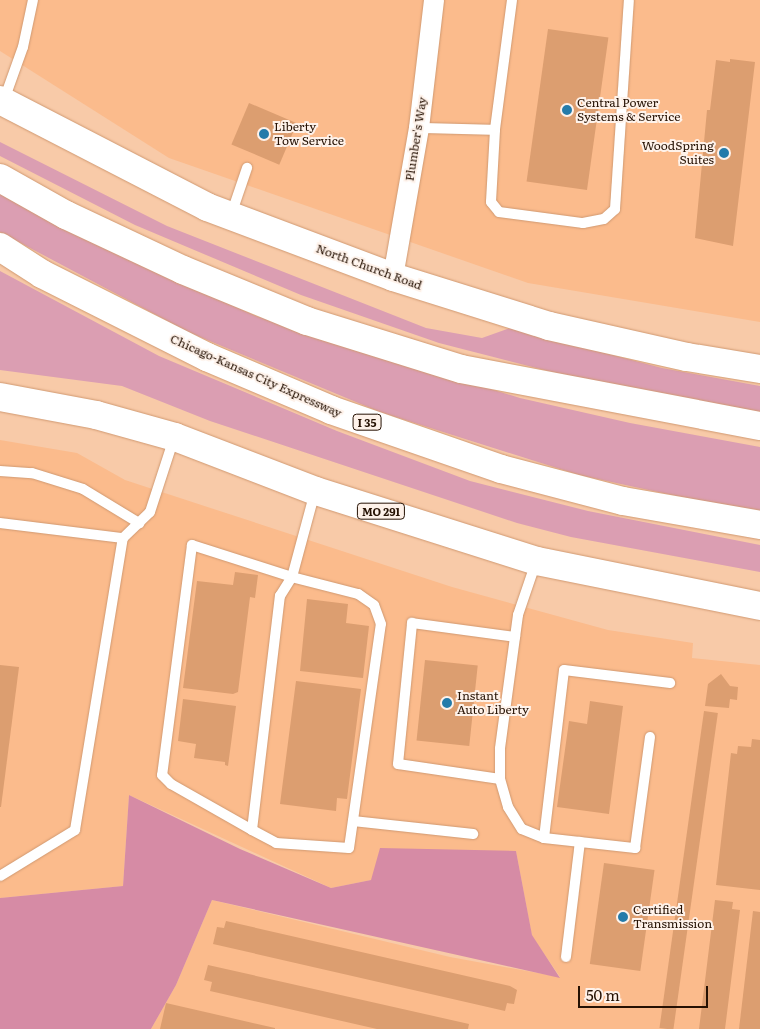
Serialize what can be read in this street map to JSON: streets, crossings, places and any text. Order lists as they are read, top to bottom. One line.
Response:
{"streets":{"main road":["North Church Road","Chicago-Kansas City Expressway","I 35","MO 291"],"street":["Plumber's Way"]},"crossings":[["Plumber's Way","North Church Road"]],"places":["Central Power Systems & Service","Liberty Tow Service","WoodSpring Suites","Instant Auto Liberty","Certified Transmission"],"scale_bar":"50 m"}
